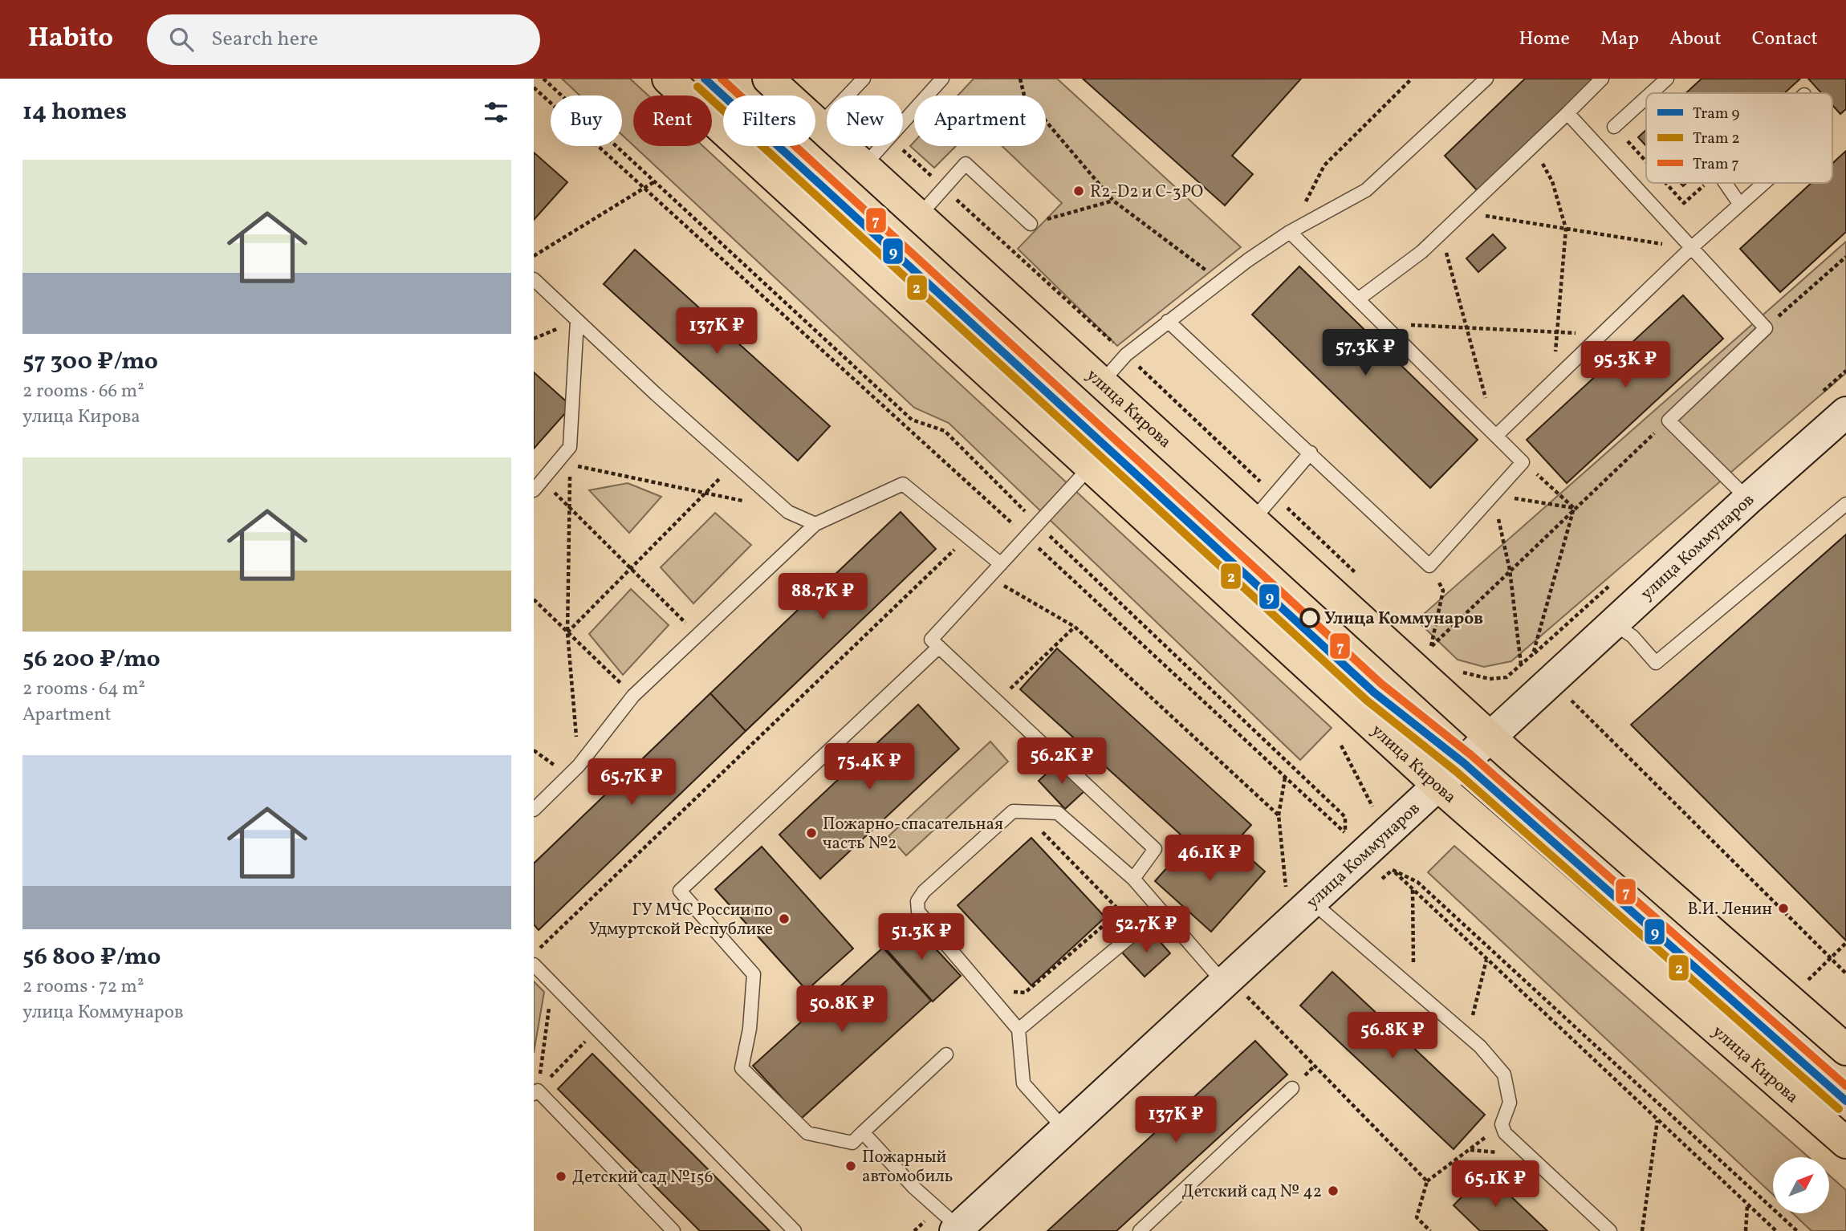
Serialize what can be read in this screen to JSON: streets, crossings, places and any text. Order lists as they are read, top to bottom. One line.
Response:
{"streets":{"main road":["улица Кирова"],"street":["улица Коммунаров"]},"crossings":[["улица Кирова","улица Коммунаров"]],"places":["R2-D2 и C-3PO","Улица Коммунаров","Пожарно-спасательная часть №2","В.И. Ленин","ГУ МЧС России по Удмуртской Республике","Пожарный автомобиль","Детский сад №156","Детский сад № 42"],"lines":["tram line 9","tram line 7","tram line 2"],"legend":["Tram 9","Tram 2","Tram 7"],"north":"top right","page":{"header":"Habito","search":"Search here","nav":["Home","Map","About","Contact"],"heading":"14 homes","chip":["Buy","Rent","Filters","New","Apartment"],"list":[{"name":"57 300 ₽/mo","note":"2 rooms · 66 m² · улица Кирова"},{"name":"56 200 ₽/mo","note":"2 rooms · 64 m² · Apartment"},{"name":"56 800 ₽/mo","note":"2 rooms · 72 m² · улица Коммунаров"}],"price":["137K ₽","57.3K ₽","95.3K ₽","88.7K ₽","56.2K ₽","75.4K ₽","65.7K ₽","46.1K ₽","52.7K ₽","51.3K ₽","50.8K ₽","56.8K ₽","137K ₽","65.1K ₽"]}}
